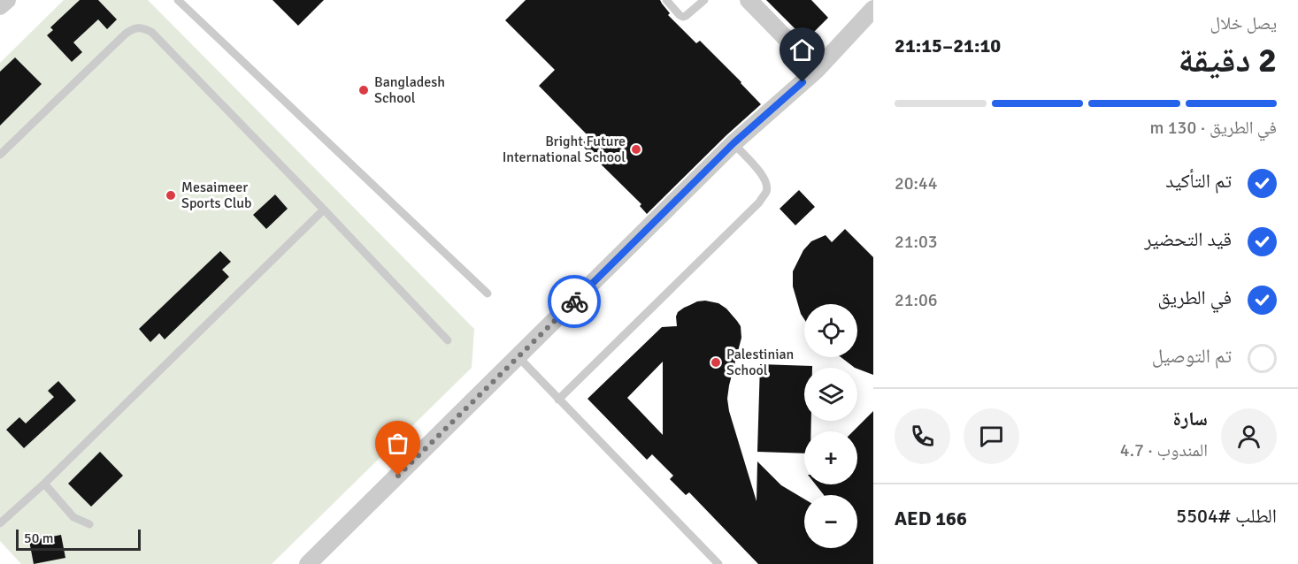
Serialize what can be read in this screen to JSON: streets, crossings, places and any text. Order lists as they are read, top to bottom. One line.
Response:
{"places":["Bangladesh School","Bright Future International School","Mesaimeer Sports Club","Palestinian School"],"scale_bar":"50 m","page":{"heading":["2 دقيقة","يصل خلال","21:10–21:15"],"panel":["سارة","المندوب · 4.7","الطلب #5504","AED 166"],"bar":"في الطريق · 130 m","list":[["تم التأكيد","20:44"],["قيد التحضير","21:03"],["في الطريق","21:06"],"تم التوصيل"],"map_buttons":["+","−"],"scale":"50 m"}}
